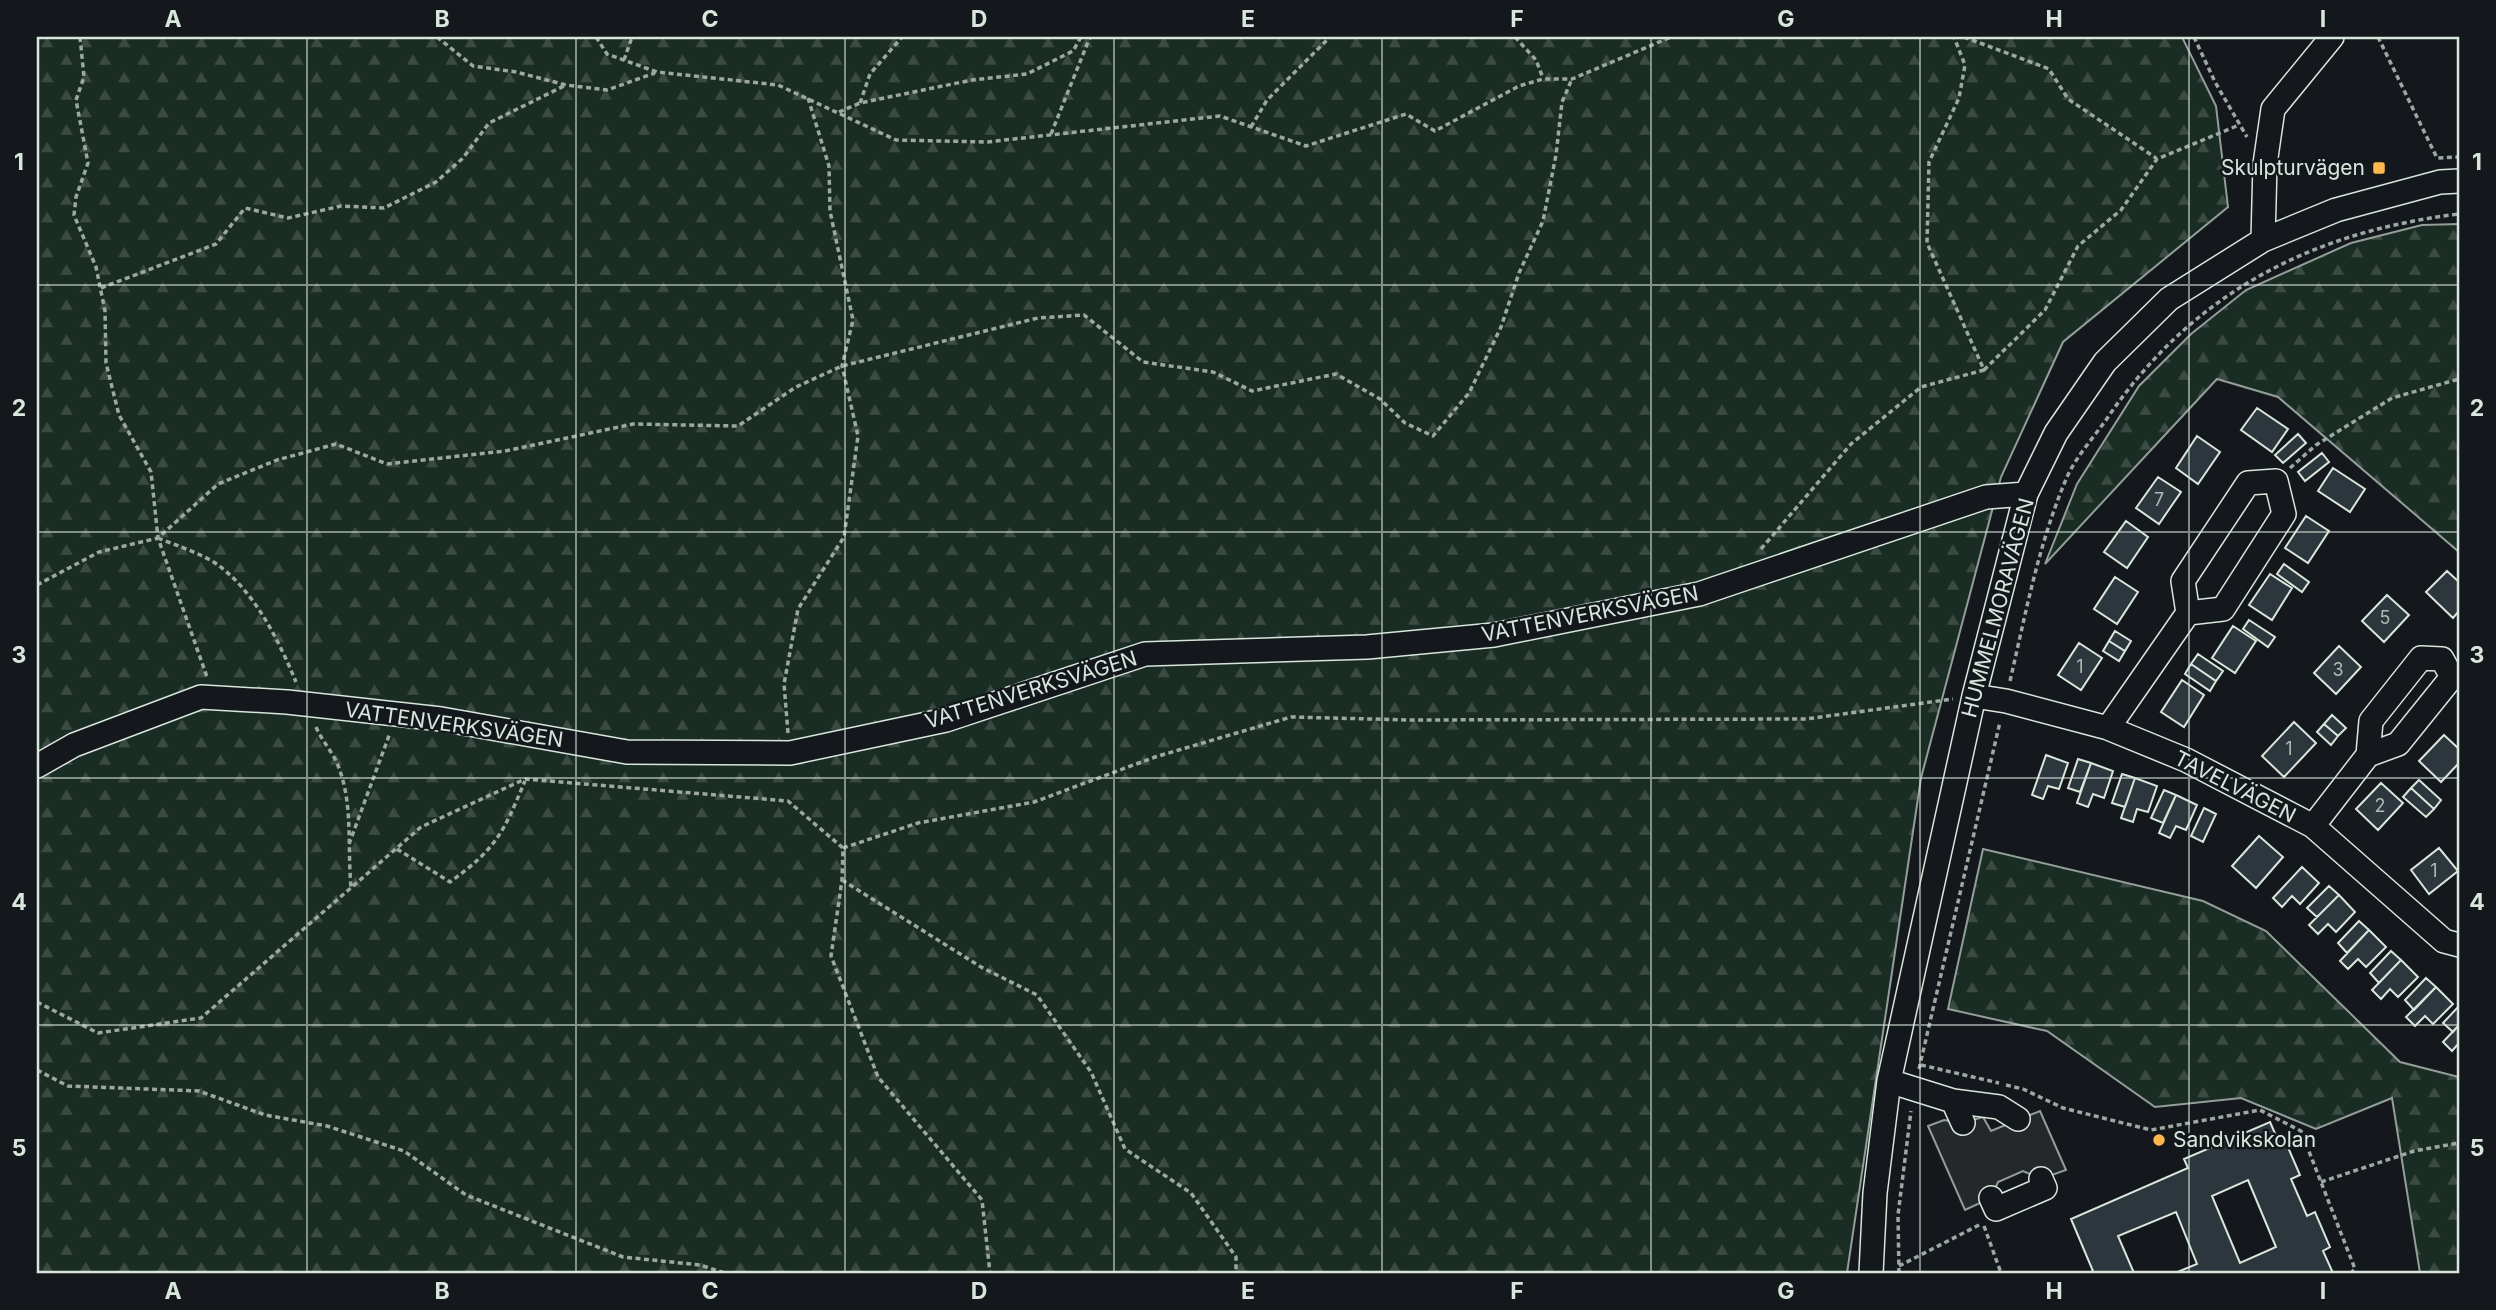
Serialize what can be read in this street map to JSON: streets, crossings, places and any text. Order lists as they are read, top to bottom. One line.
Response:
{"streets":{"street":["HUMMELMORAVÄGEN","VATTENVERKSVÄGEN","TAVELVÄGEN"]},"crossings":[["HUMMELMORAVÄGEN","VATTENVERKSVÄGEN"],["HUMMELMORAVÄGEN","TAVELVÄGEN"]],"places":{"transit":["Skulpturvägen"],"other":["Sandvikskolan"]},"house_numbers":["7","5","1","3","1","2","1"],"grid":{"columns":["A","B","C","D","E","F","G","H","I"],"rows":["1","2","3","4","5"]}}
